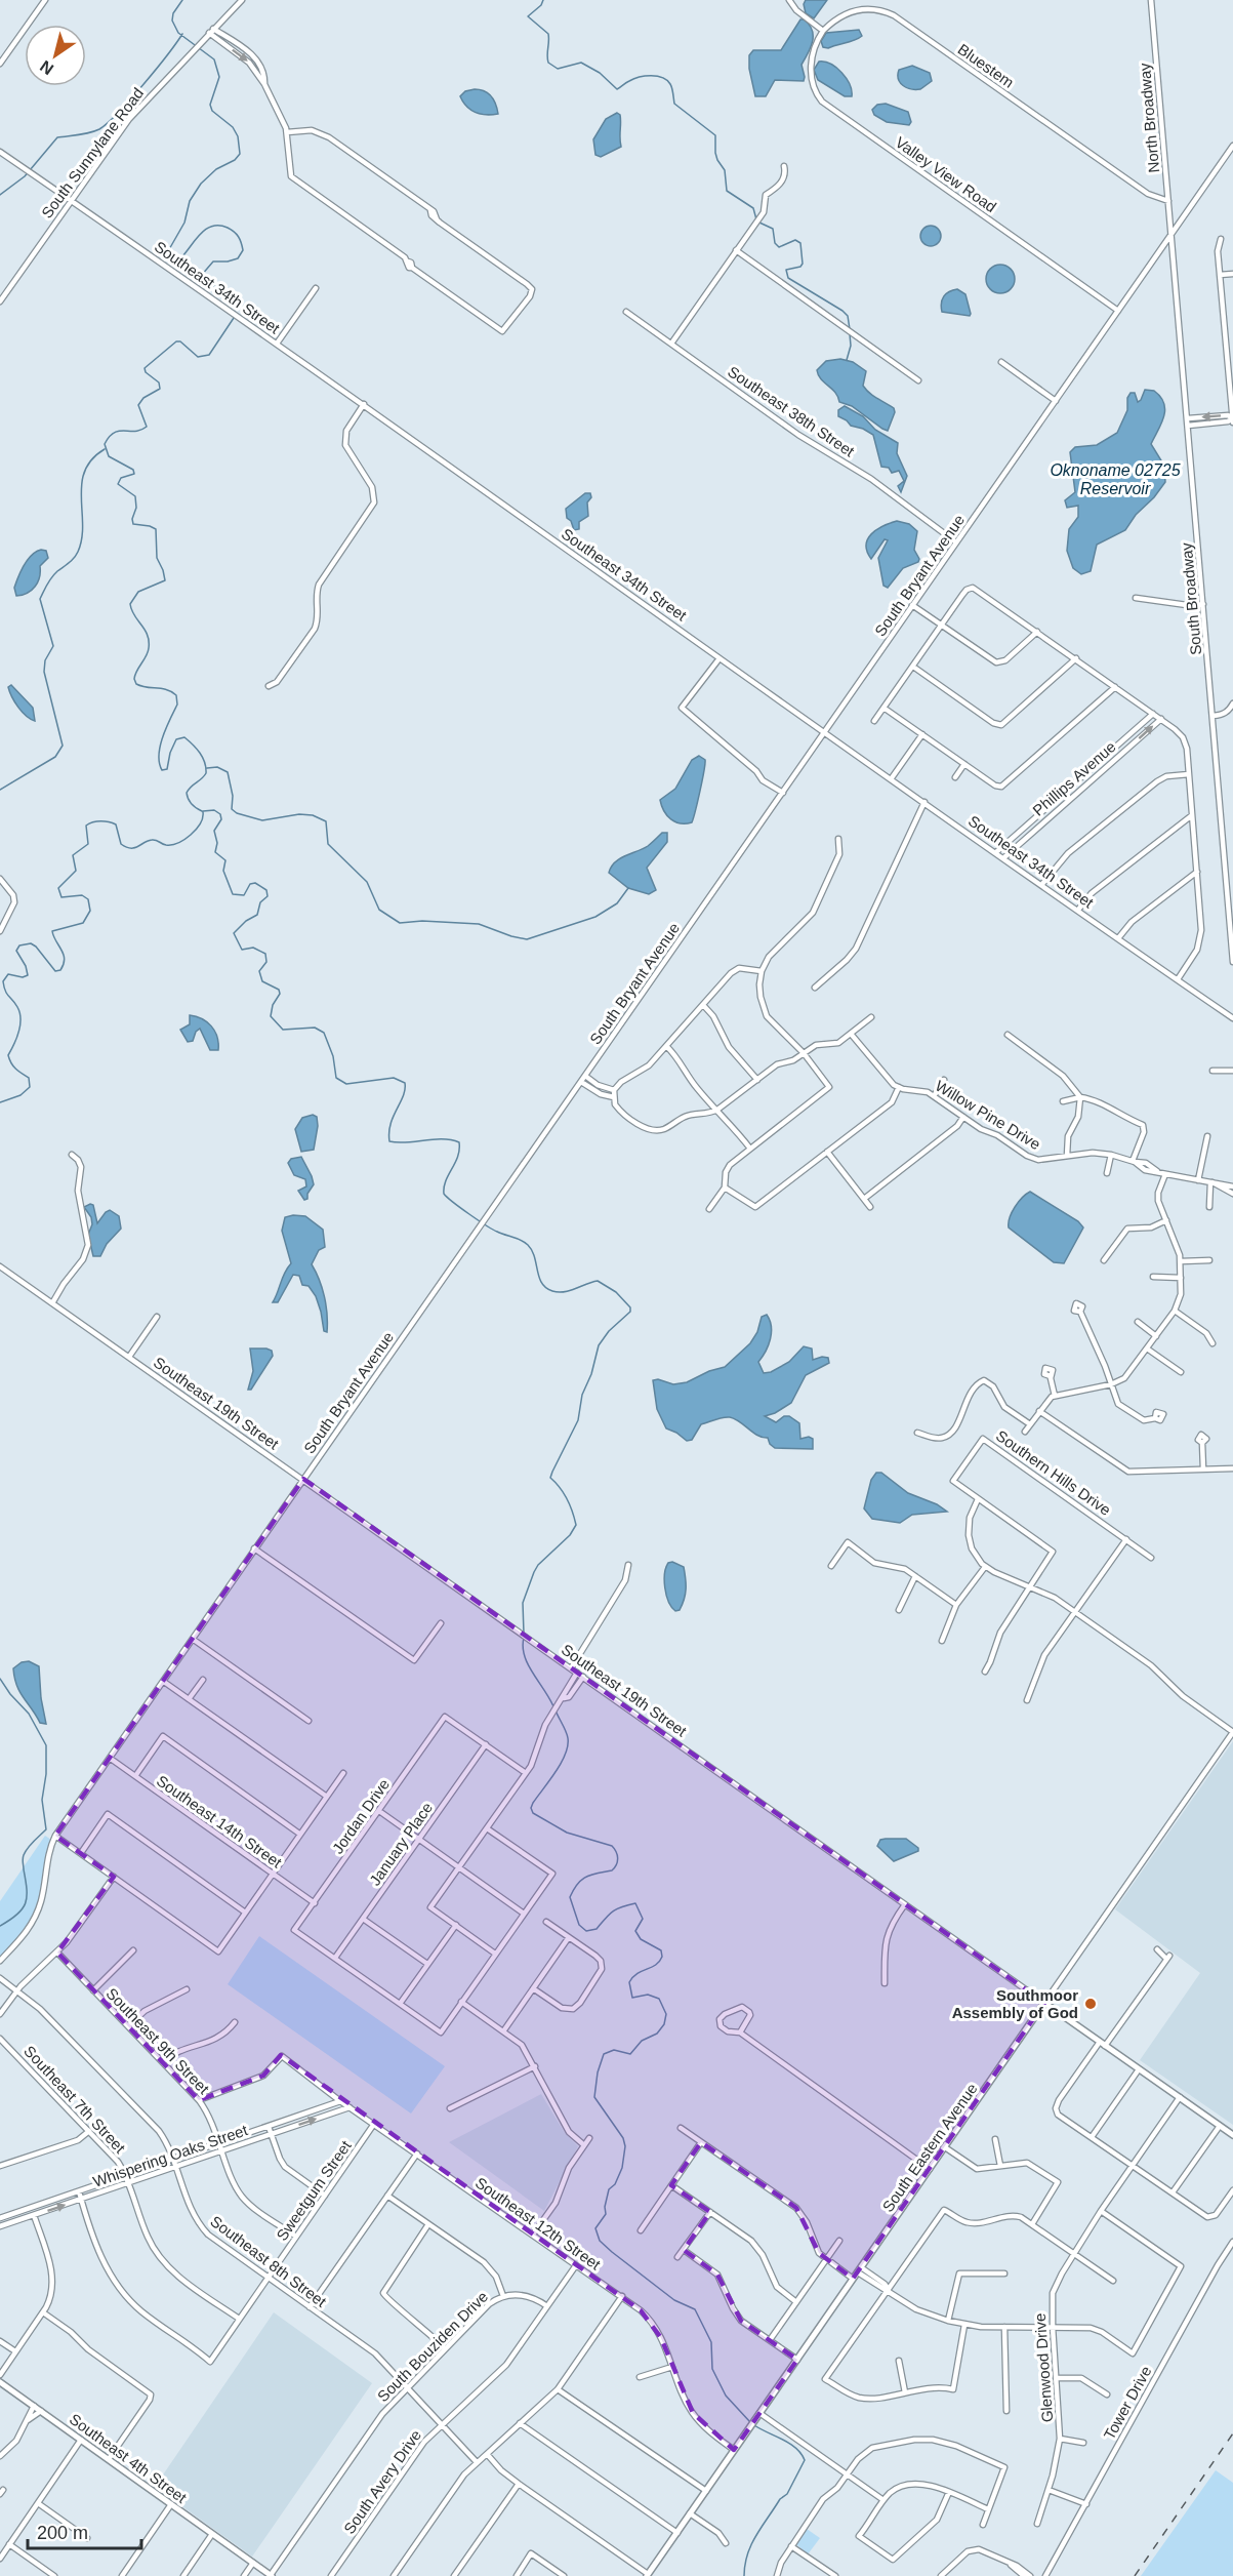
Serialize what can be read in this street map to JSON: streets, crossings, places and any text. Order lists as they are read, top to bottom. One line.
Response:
{"streets":{"main road":["Southeast 19th Street","South Eastern Avenue","Southeast 4th Street"],"street":["Bluestem","North Broadway","South Sunnylane Road","Valley View Road","Southeast 34th Street","Southeast 38th Street","South Bryant Avenue","South Broadway","Phillips Avenue","Willow Pine Drive","Southern Hills Drive","Jordan Drive","Southeast 14th Street","January Place","Southeast 9th Street","Southeast 7th Street","Whispering Oaks Street","Sweetgum Street","Southeast 12th Street","Southeast 8th Street","South Bouziden Drive","Glenwood Drive","Tower Drive","South Avery Drive"]},"crossings":[["Bluestem","North Broadway"],["Bluestem","Valley View Road"],["North Broadway","South Bryant Avenue"],["North Broadway","South Broadway"],["South Sunnylane Road","Southeast 34th Street"],["Valley View Road","South Bryant Avenue"],["Southeast 34th Street","South Bryant Avenue"],["Southeast 34th Street","Phillips Avenue"],["Southeast 38th Street","South Bryant Avenue"],["South Bryant Avenue","South Broadway"],["South Bryant Avenue","Southeast 19th Street"],["South Bryant Avenue","Southeast 14th Street"],["Southeast 19th Street","South Eastern Avenue"],["Southeast 19th Street","Glenwood Drive"],["Jordan Drive","Southeast 14th Street"],["Jordan Drive","January Place"],["Southeast 9th Street","Whispering Oaks Street"],["Southeast 9th Street","Sweetgum Street"],["Southeast 9th Street","Southeast 12th Street"],["Southeast 7th Street","Whispering Oaks Street"],["Southeast 7th Street","Sweetgum Street"],["South Eastern Avenue","Southeast 12th Street"],["Whispering Oaks Street","Sweetgum Street"],["Whispering Oaks Street","Southeast 12th Street"],["Whispering Oaks Street","Southeast 8th Street"],["Sweetgum Street","Southeast 12th Street"],["Sweetgum Street","Southeast 8th Street"],["Southeast 12th Street","South Avery Drive"],["Southeast 8th Street","South Bouziden Drive"],["Southeast 8th Street","South Avery Drive"],["South Bouziden Drive","Southeast 4th Street"],["South Bouziden Drive","South Avery Drive"]],"water":["Oknoname 02725 Reservoir"],"places":["Southmoor Assembly of God"],"scale_bar":"200 m","north":"bottom left"}
